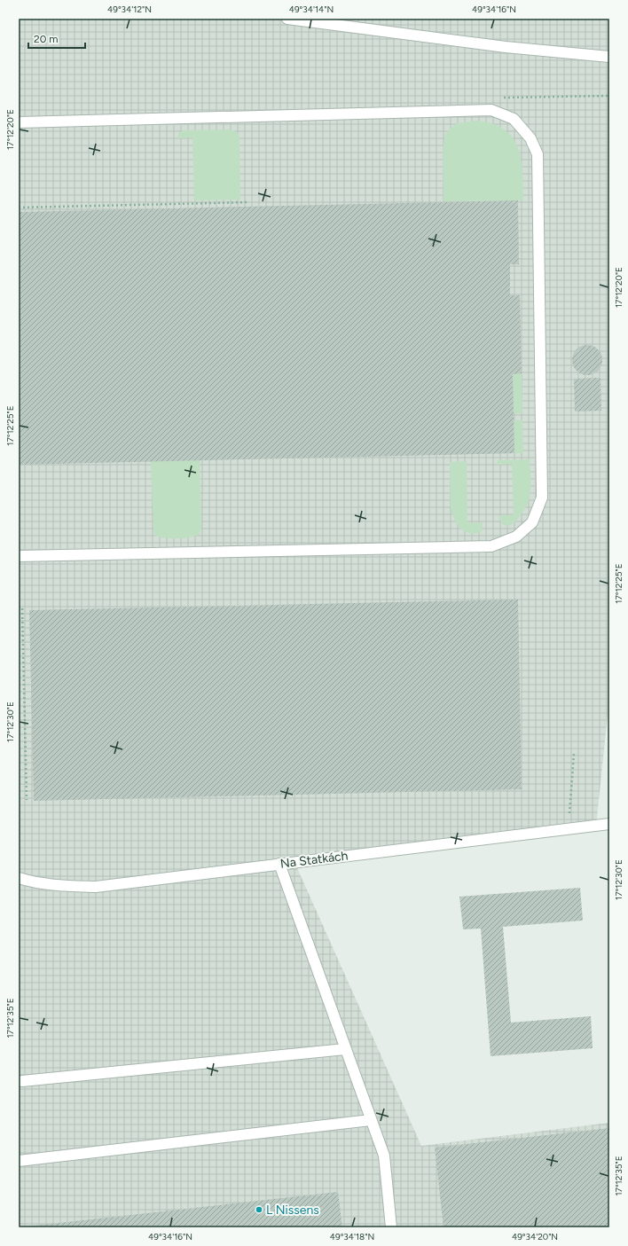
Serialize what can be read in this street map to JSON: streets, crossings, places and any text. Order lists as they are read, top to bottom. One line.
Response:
{"streets":{"street":["Na Statkách"]},"places":["L Nissens"],"scale_bar":"20 m","coordinates":["49°34'12\"N","49°34'14\"N","49°34'16\"N","17°12'20\"E","17°12'25\"E","17°12'30\"E","17°12'35\"E","49°34'18\"N","49°34'20\"N"]}
